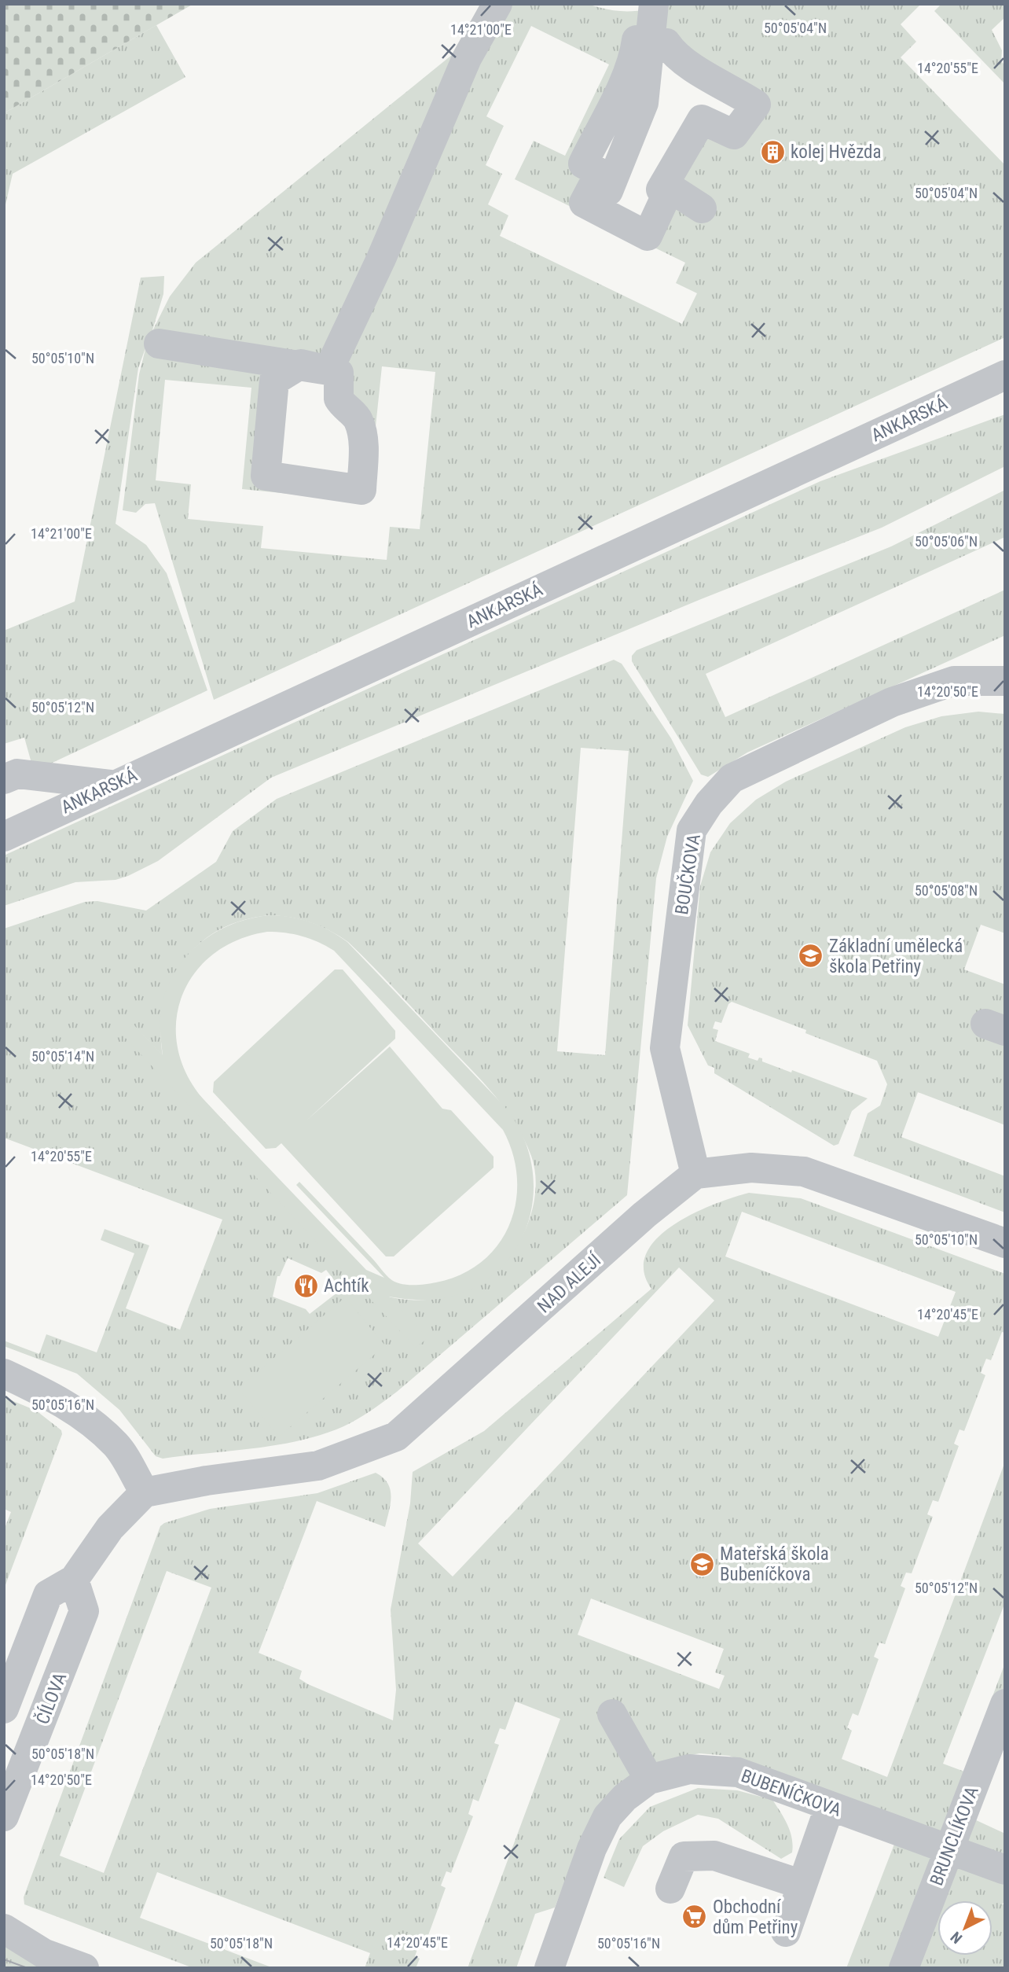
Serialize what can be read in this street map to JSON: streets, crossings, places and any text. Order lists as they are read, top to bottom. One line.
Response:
{"streets":{"street":["ANKARSKÁ","BOUČKOVA","NAD ALEJÍ","ČÍLOVA","BUBENÍČKOVA","BRUNCLÍKOVA"]},"crossings":[["BOUČKOVA","NAD ALEJÍ"],["BUBENÍČKOVA","BRUNCLÍKOVA"]],"places":{"building":["kolej Hvězda"],"school or university":["Základní umělecká škola Petřiny","Mateřská škola Bubeníčkova"],"restaurant":["Achtík"],"supermarket":["Obchodní dům Petřiny"]},"north":"bottom left","coordinates":["50°05'04\"N","14°21'00\"E","14°20'55\"E","50°05'10\"N","50°05'06\"N","14°20'50\"E","50°05'12\"N","50°05'08\"N","50°05'14\"N","14°20'45\"E","50°05'16\"N","50°05'18\"N"]}
